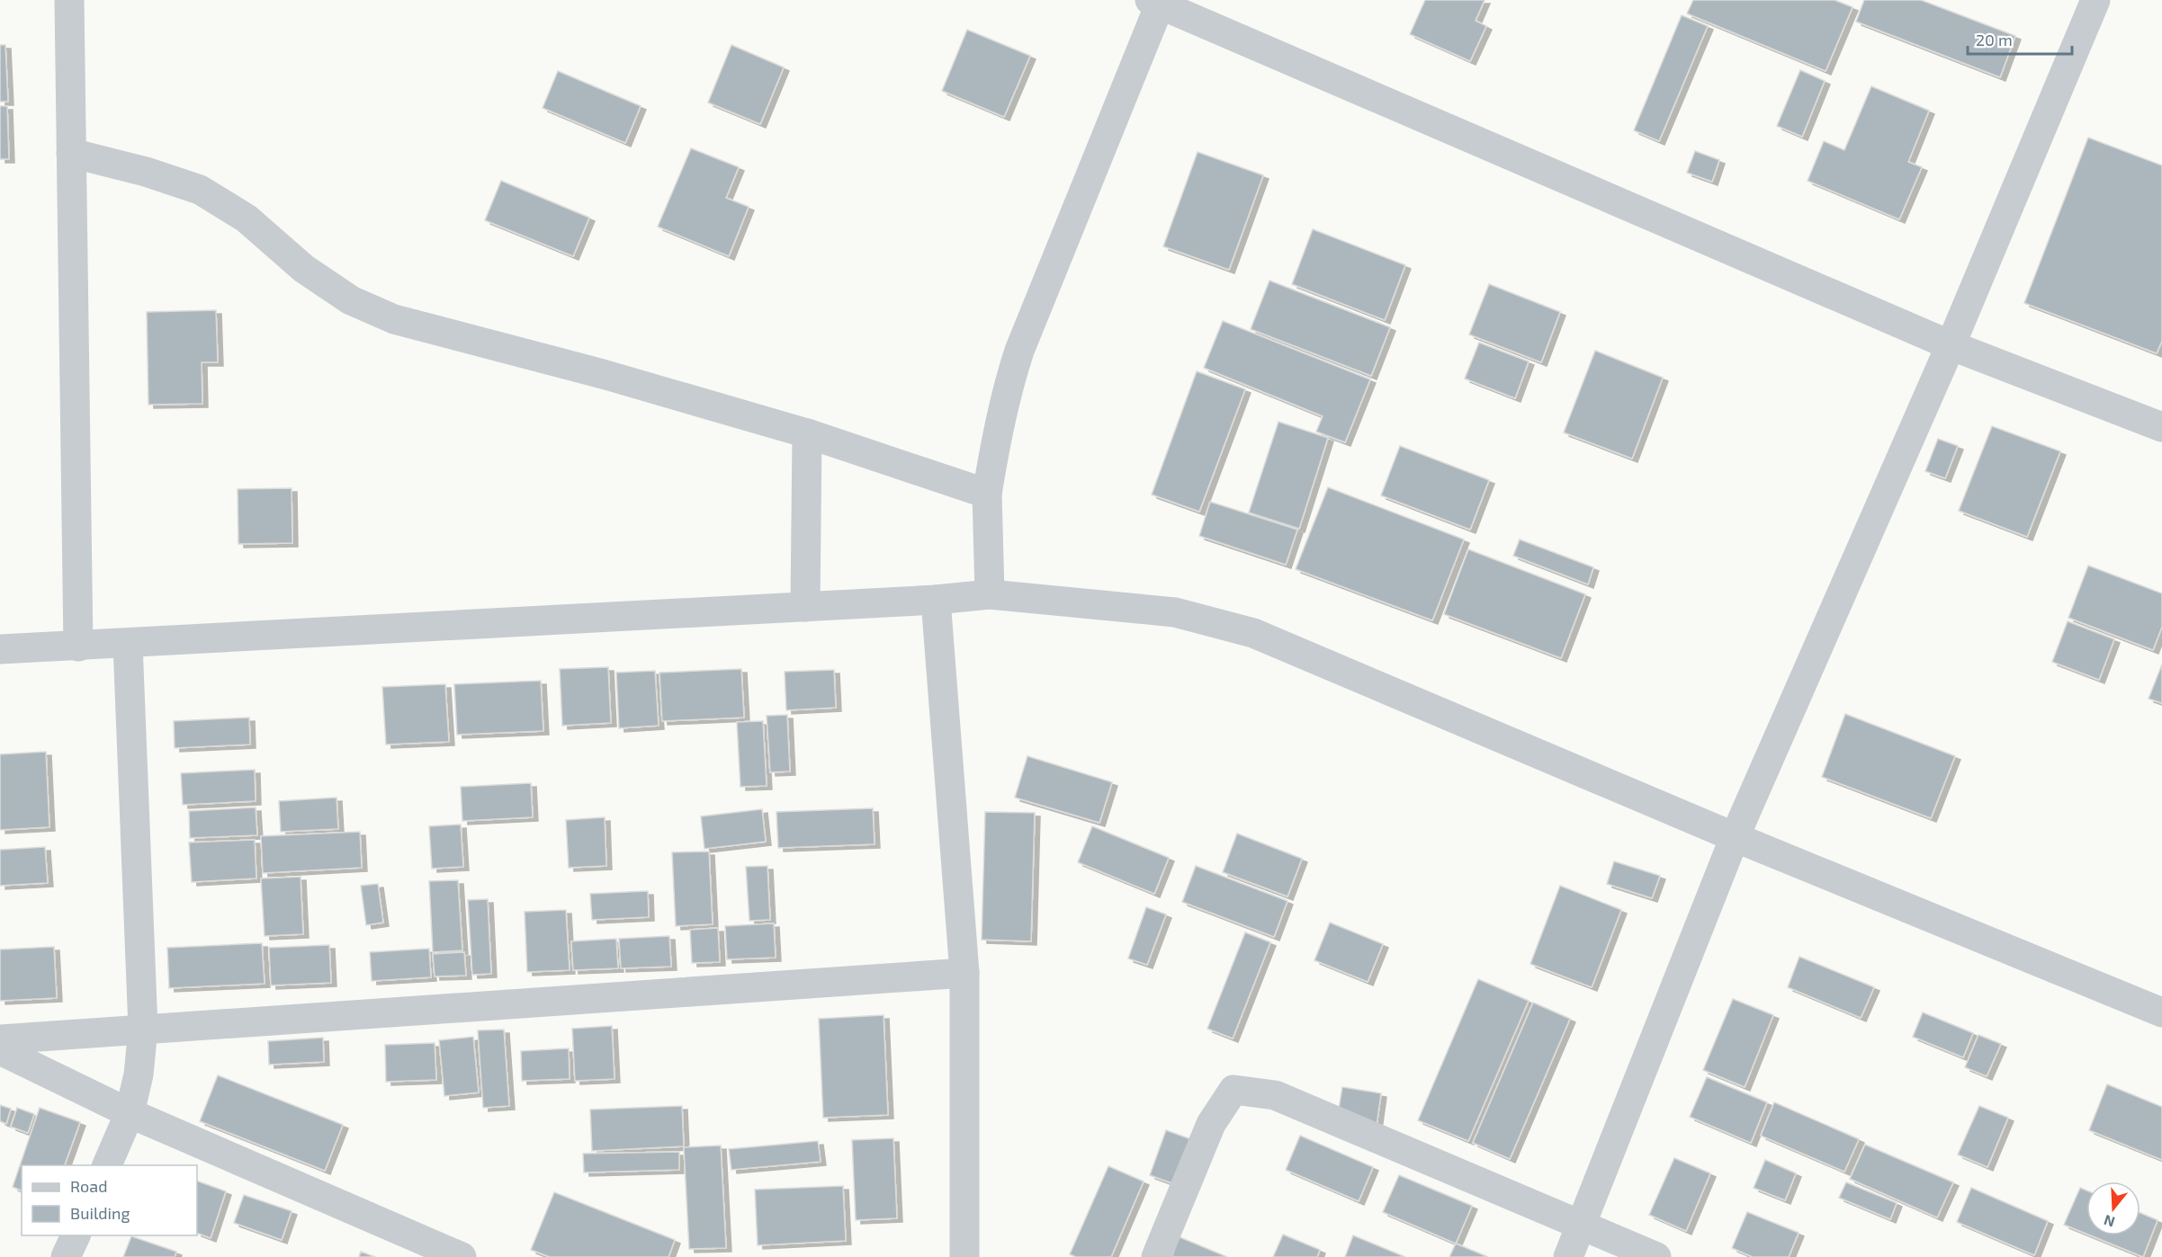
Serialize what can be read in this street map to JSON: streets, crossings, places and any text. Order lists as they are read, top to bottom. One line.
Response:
{"legend":["Road","Building"],"scale_bar":"20 m","north":"bottom"}
